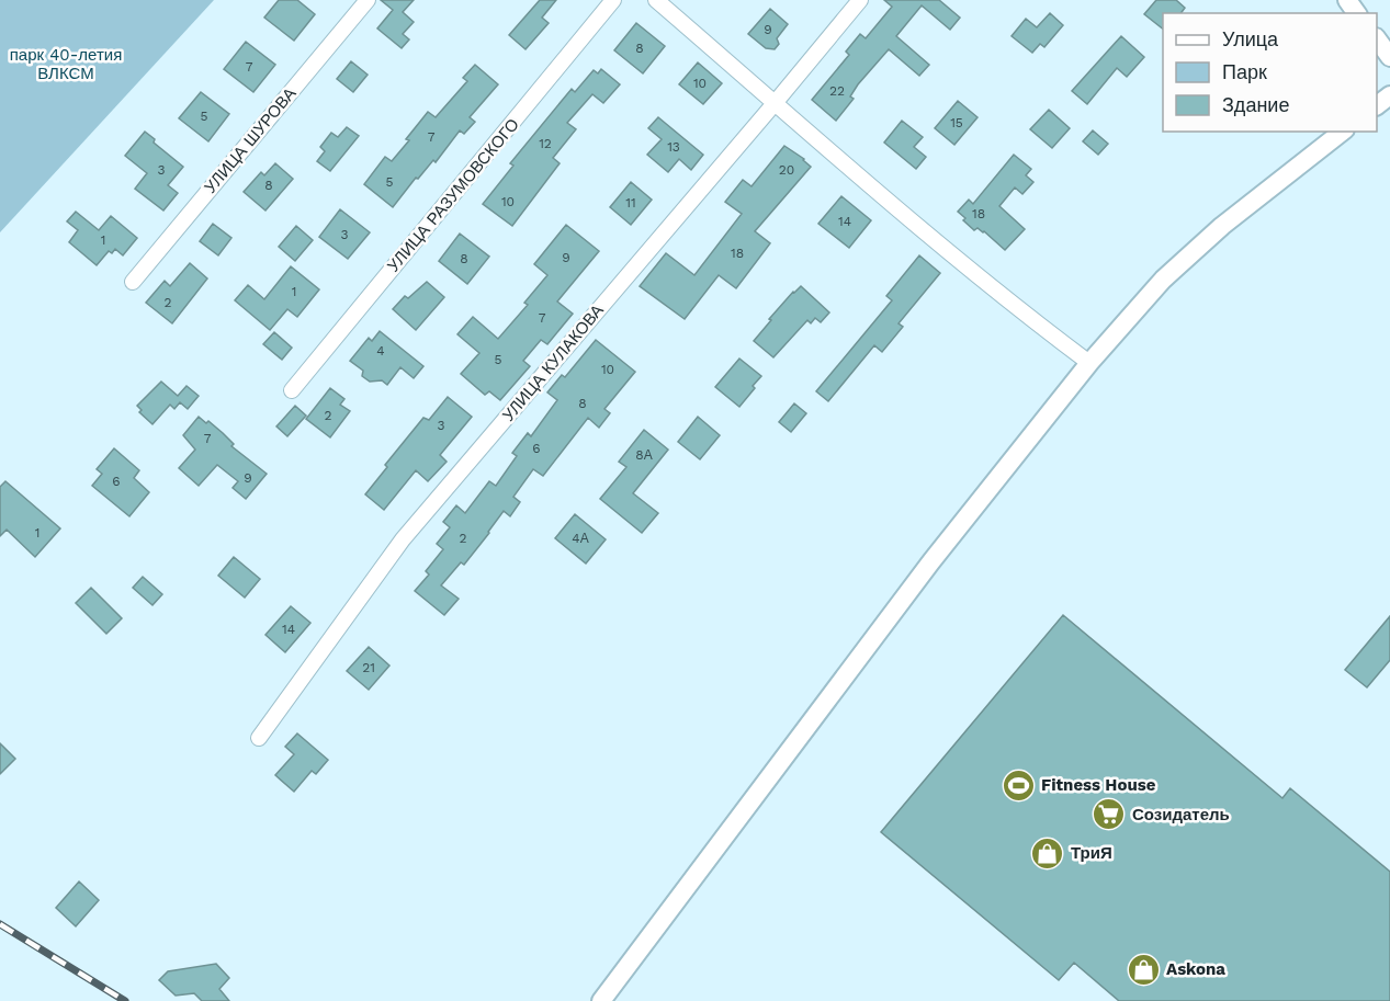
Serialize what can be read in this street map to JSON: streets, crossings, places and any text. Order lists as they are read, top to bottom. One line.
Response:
{"streets":{"street":["УЛИЦА ШУРОВА","УЛИЦА РАЗУМОВСКОГО","УЛИЦА КУЛАКОВА"]},"parks":["парк 40-летия ВЛКСМ"],"places":{"sports":["Fitness House"],"supermarket":["Созидатель"],"shop":["ТриЯ","Askona"]},"house_numbers":["9","8","7","10","22","5","15","7","12","13","3","20","5","8","10","11","18","14","3","1","18","9","8","1","2","7","4","5","10","8","2","3","7","6","8А","9","6","1","2","4А","14","21"],"legend":["Улица","Парк","Здание"]}
